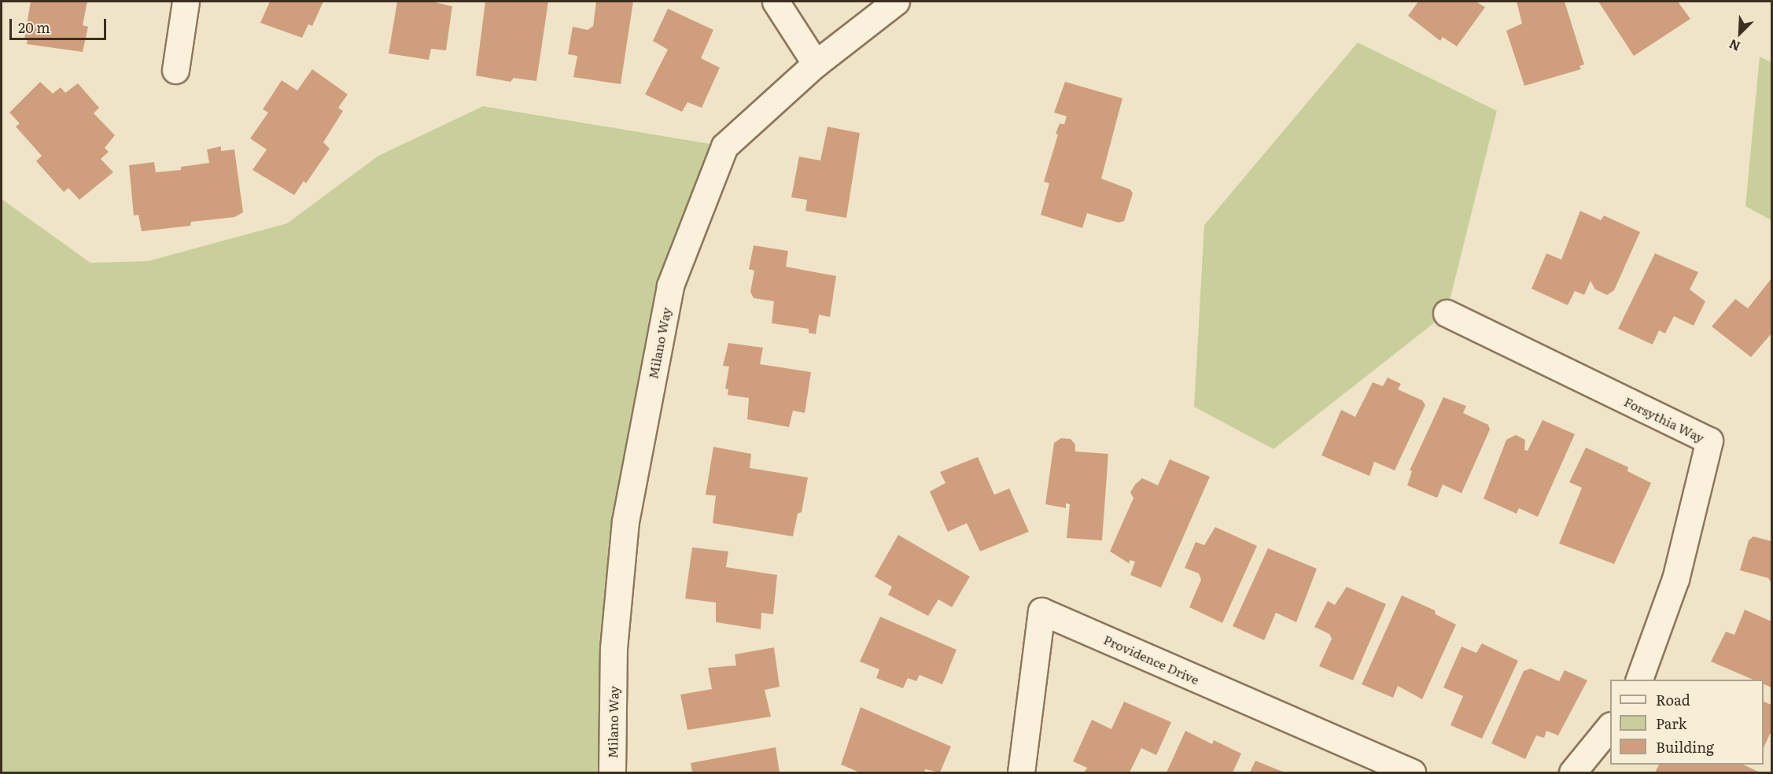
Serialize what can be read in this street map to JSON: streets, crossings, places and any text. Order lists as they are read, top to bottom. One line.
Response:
{"streets":{"street":["Milano Way","Forsythia Way","Providence Drive"]},"legend":["Road","Park","Building"],"scale_bar":"20 m","north":"bottom left"}
